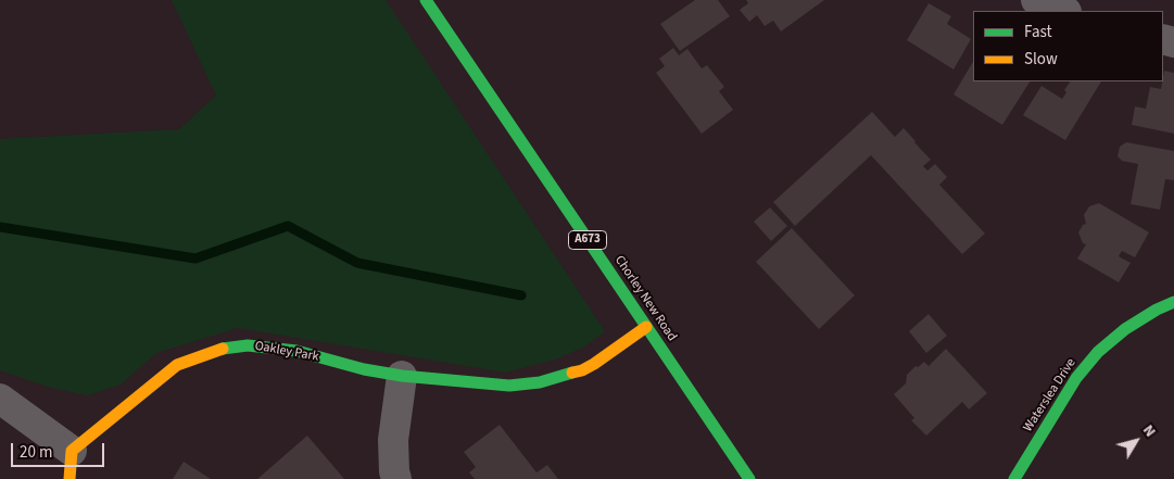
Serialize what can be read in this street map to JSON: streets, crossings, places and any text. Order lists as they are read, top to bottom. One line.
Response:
{"streets":{"street":["A673","Chorley New Road","Oakley Park","Waterslea Drive"]},"crossings":[["Chorley New Road","Oakley Park"]],"legend":["Fast","Slow"],"scale_bar":"20 m","north":"top right"}
